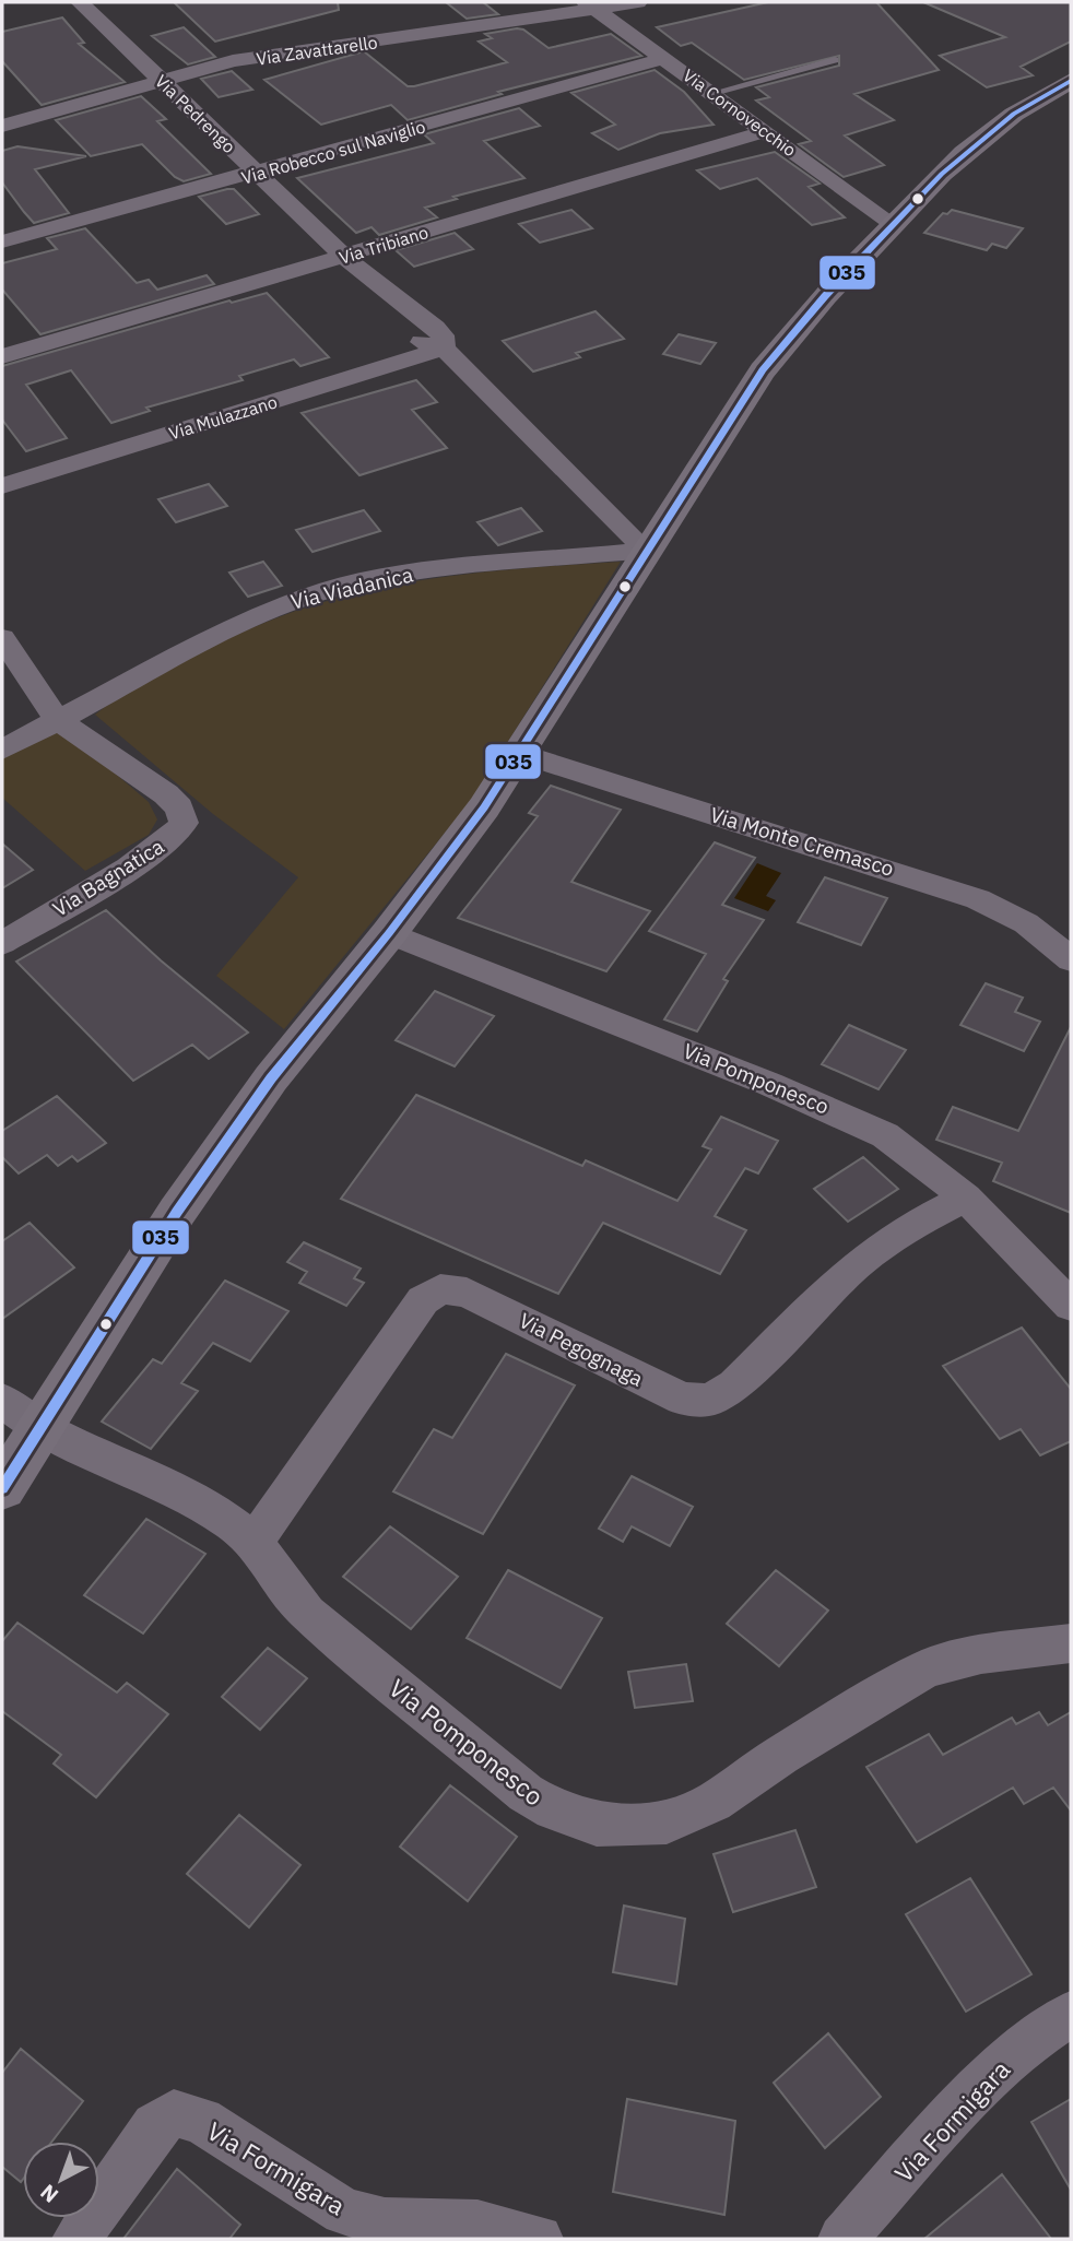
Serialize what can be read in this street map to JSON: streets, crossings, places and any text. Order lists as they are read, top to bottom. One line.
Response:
{"streets":{"street":["Via Zavattarello","Via Cornovecchio","Via Pedrengo","Via Robecco sul Naviglio","Via Tribiano","Via Mulazzano","Via Viadanica","Via Monte Cremasco","Via Bagnatica","Via Pomponesco","Via Pegognaga","Via Formigara"]},"crossings":[["Via Zavattarello","Via Cornovecchio"],["Via Zavattarello","Via Pedrengo"],["Via Cornovecchio","Via Robecco sul Naviglio"],["Via Cornovecchio","Via Tribiano"],["Via Pedrengo","Via Robecco sul Naviglio"],["Via Pedrengo","Via Tribiano"],["Via Pedrengo","Via Mulazzano"],["Via Pedrengo","Via Viadanica"],["Via Viadanica","Via Bagnatica"],["Via Pomponesco","Via Pegognaga"]],"lines":["transit line 035"],"north":"bottom left"}
